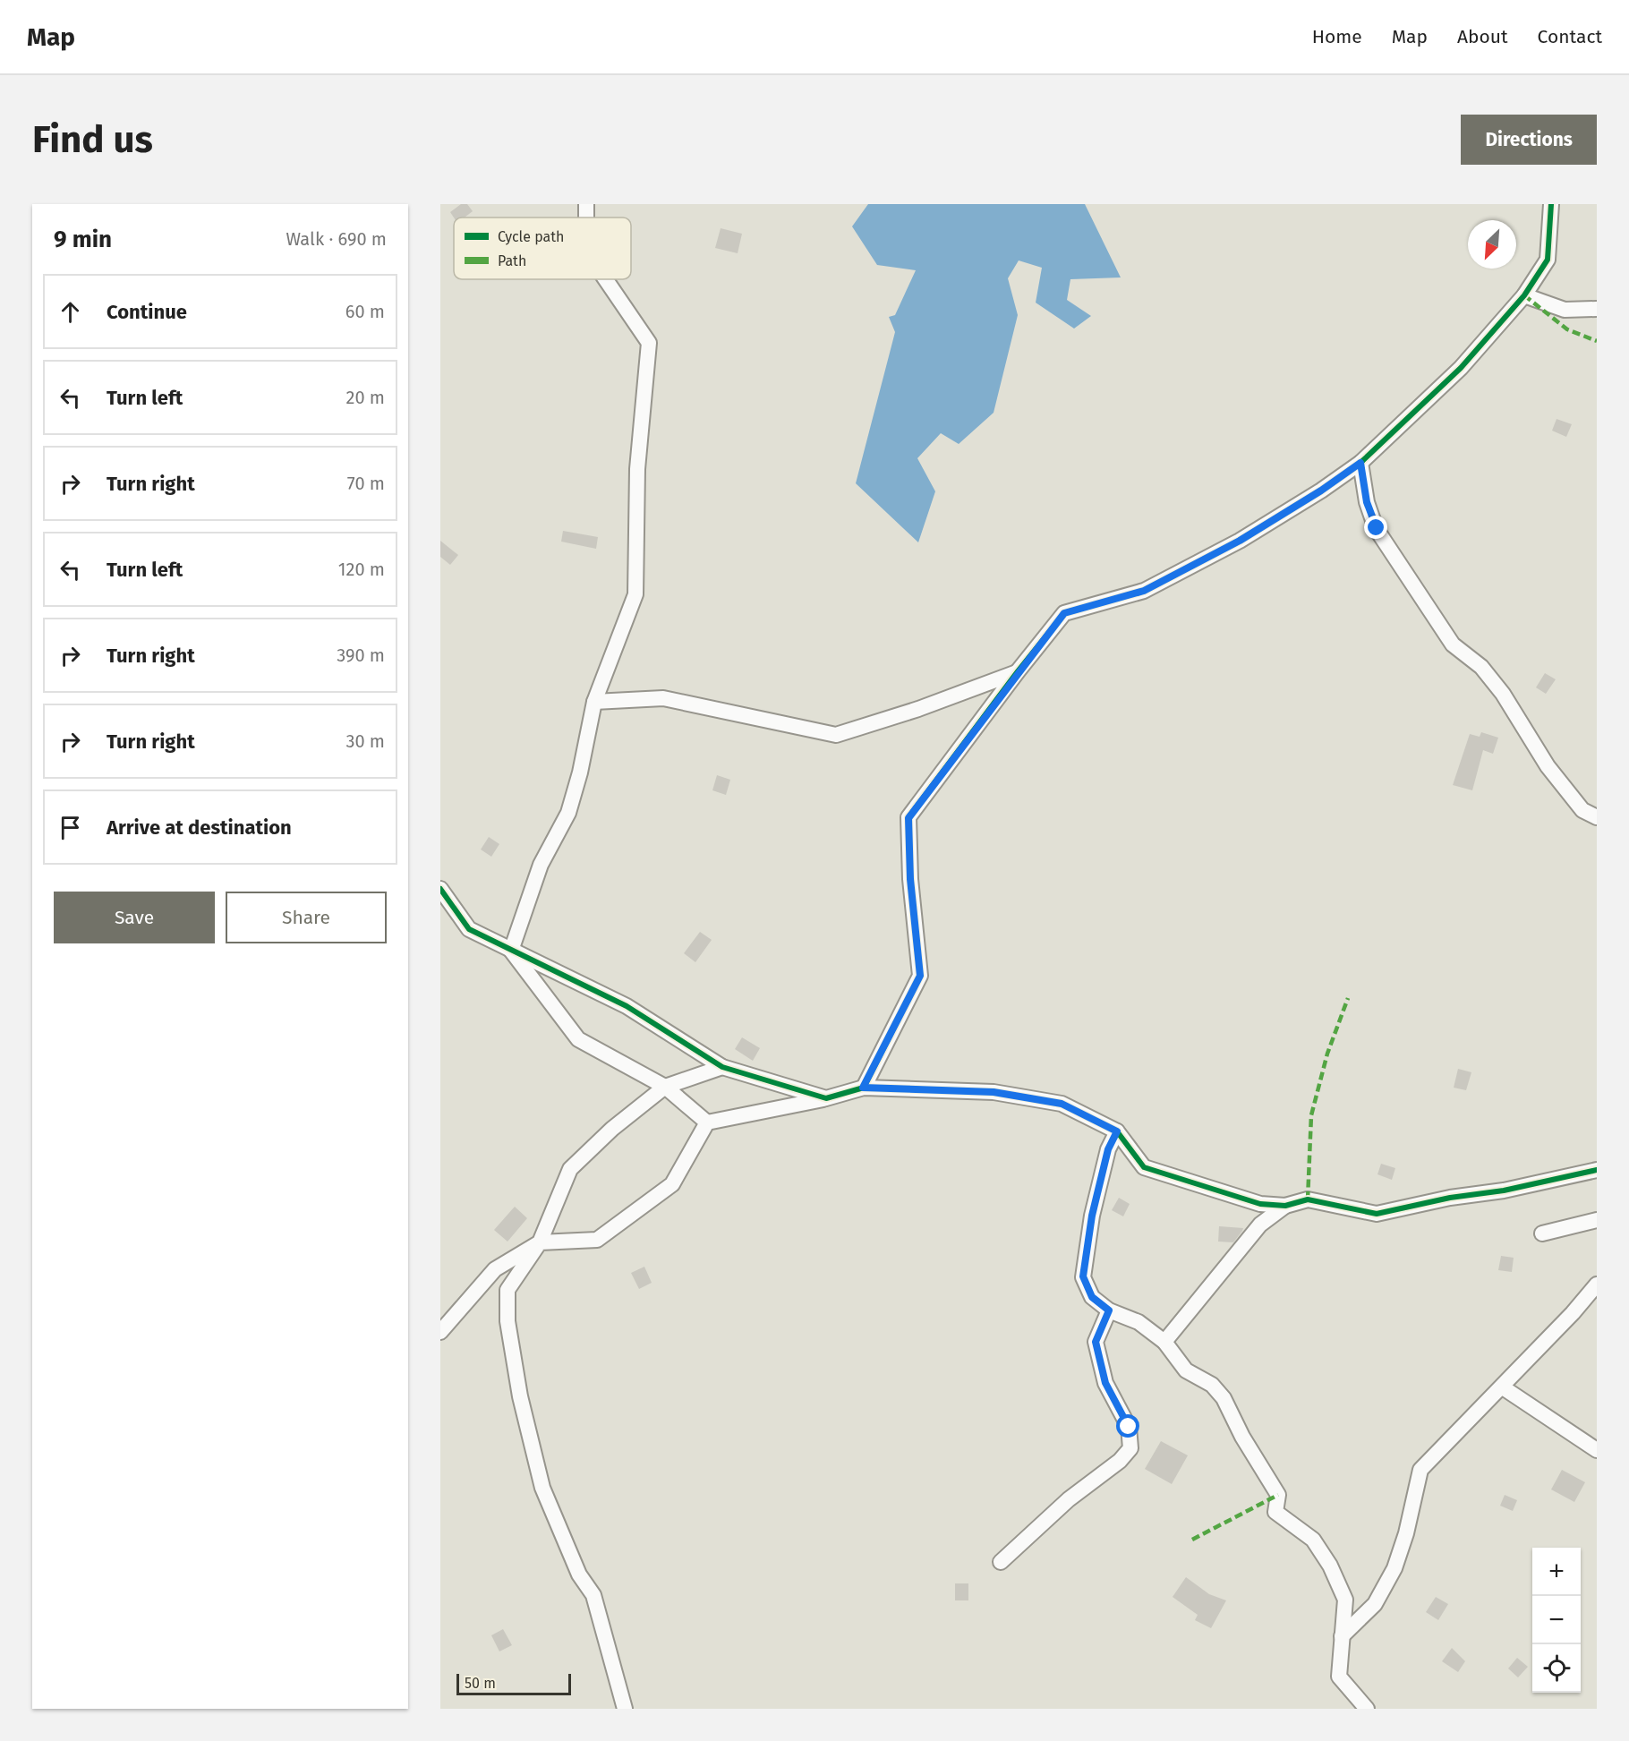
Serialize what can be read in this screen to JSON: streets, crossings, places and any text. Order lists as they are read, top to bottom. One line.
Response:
{"legend":["Cycle path","Path"],"scale_bar":"50 m","north":"bottom left","page":{"header":"Map","nav":["Home","Map","About","Contact"],"buttons":["Directions",["Save","Share"]],"title":"Find us","heading":["9 min","Walk · 690 m"],"list":[["Continue","60 m"],["Turn left","20 m"],["Turn right","70 m"],["Turn left","120 m"],["Turn right","390 m"],["Turn right","30 m"],"Arrive at destination"],"map_buttons":["+","−"],"scale":"50 m"}}
